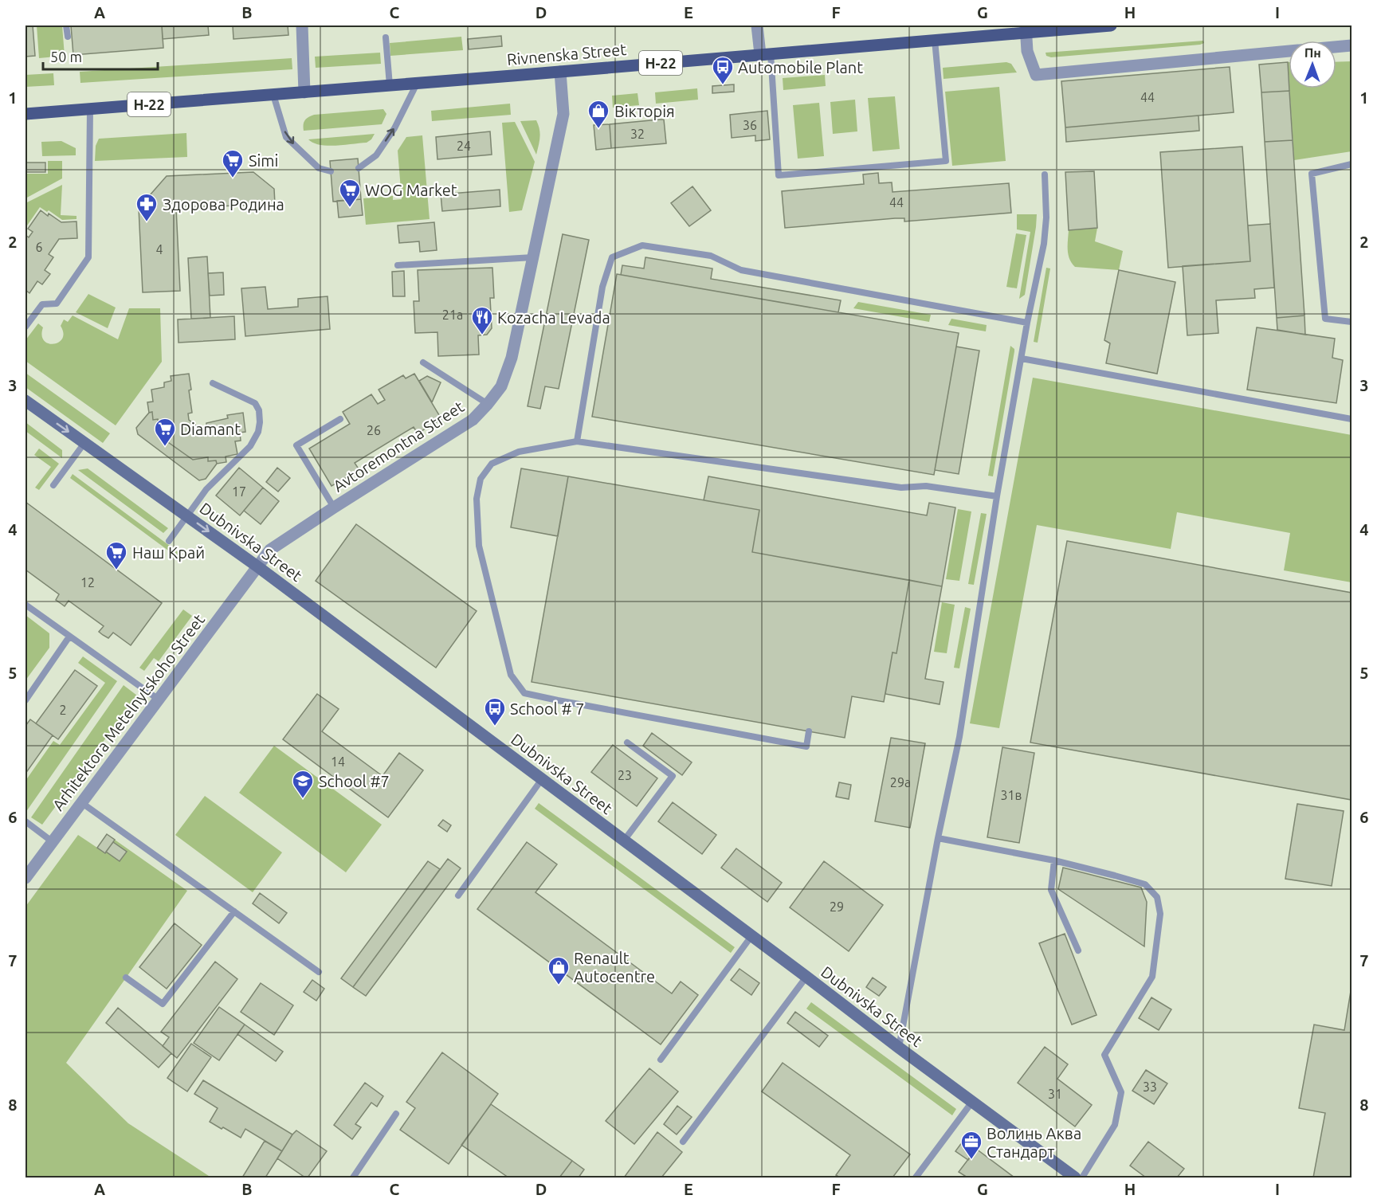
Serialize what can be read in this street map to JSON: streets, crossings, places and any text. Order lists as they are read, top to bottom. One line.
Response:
{"streets":{"main road":["Rivnenska Street","Н-22","Dubnivska Street"],"street":["Avtoremontna Street","Arhitektora Metelnytskoho Street"]},"crossings":[["Rivnenska Street","Avtoremontna Street"],["Avtoremontna Street","Dubnivska Street"],["Avtoremontna Street","Arhitektora Metelnytskoho Street"],["Dubnivska Street","Arhitektora Metelnytskoho Street"]],"places":{"bus stop":["Automobile Plant","School # 7"],"shop":["Вікторія","Renault Autocentre"],"supermarket":["Simi","WOG Market","Diamant","Наш Край"],"pharmacy":["Здорова Родина"],"restaurant":["Kozacha Levada"],"school or university":["School #7"],"office":["Волинь Аква Стандарт"]},"house_numbers":["44","36","32","24","44","6","4","21а","26","17","12","2","14","23","29а","31в","29","33","31"],"scale_bar":"50 m","north":"top","grid":{"columns":["A","B","C","D","E","F","G","H","I"],"rows":["1","2","3","4","5","6","7","8"]}}
